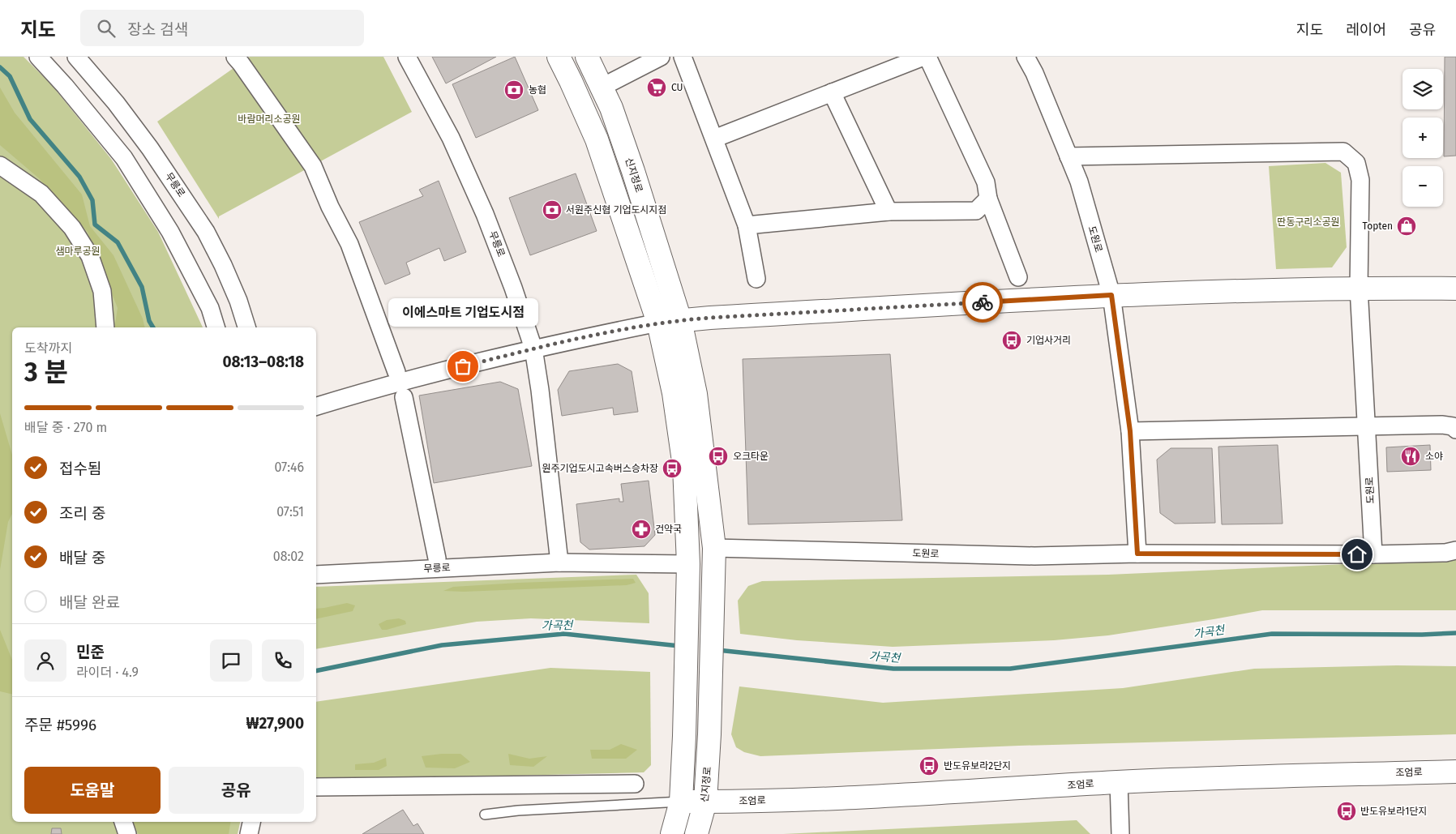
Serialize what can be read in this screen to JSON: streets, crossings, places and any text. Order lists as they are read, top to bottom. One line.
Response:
{"streets":{"street":["신지정로","무릉로","도원로","조엄로"]},"crossings":[["신지정로","도원로"],["신지정로","조엄로"]],"water":["가곡천"],"parks":["바람머리소공원","딴동구리소공원","샘마루공원"],"places":{"supermarket":["CU"],"bank":["농협","서원주신협 기업도시지점"],"shop":["Topten"],"bus stop":["기업사거리","오크타운","원주기업도시고속버스승차장","반도유보라2단지","반도유보라1단지"],"other":["이에스마트 기업도시점"],"restaurant":["소야"],"pharmacy":["건약국"]},"page":{"header":"지도","search":"장소 검색","nav":["지도","레이어","공유"],"map_buttons":["+","−"],"bubble":"이에스마트 기업도시점","heading":["3 분","도착까지","08:13–08:18"],"panel":["민준","라이더 · 4.9","주문 #5996","₩27,900"],"bar":"배달 중 · 270 m","list":[["접수됨","07:46"],["조리 중","07:51"],["배달 중","08:02"],"배달 완료"],"buttons":["도움말","공유"]}}
